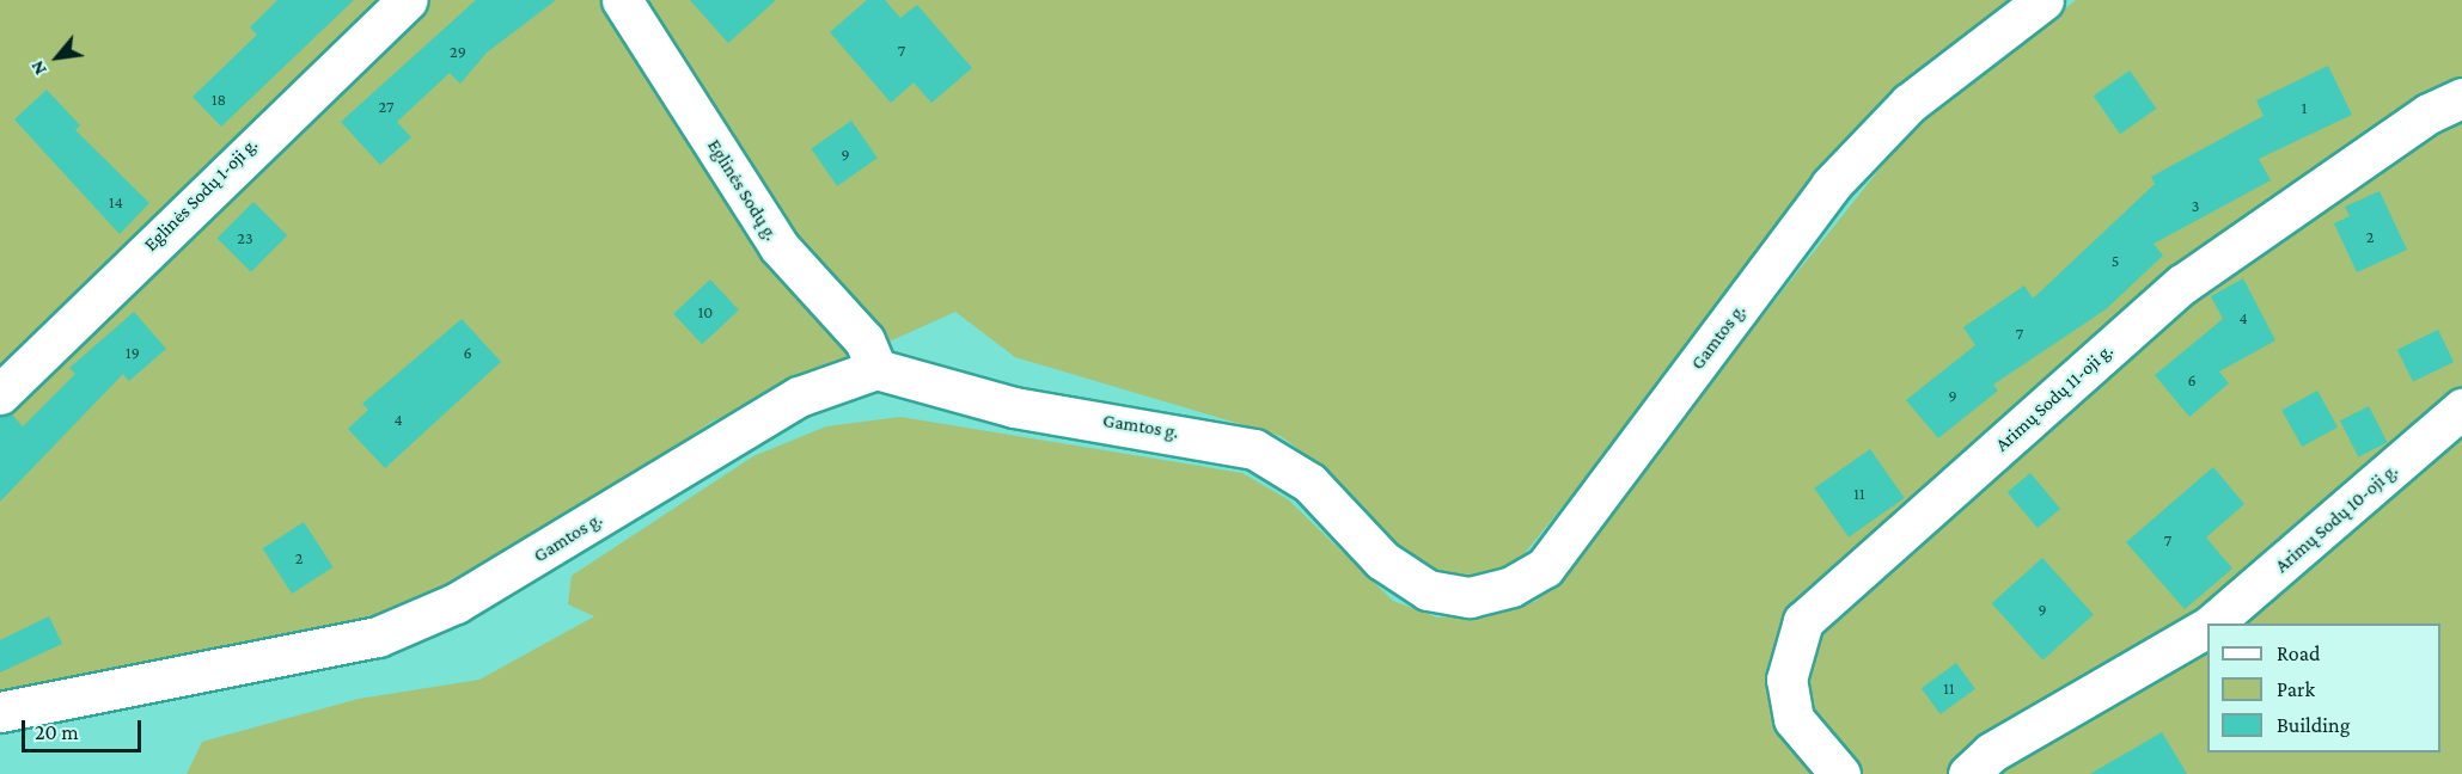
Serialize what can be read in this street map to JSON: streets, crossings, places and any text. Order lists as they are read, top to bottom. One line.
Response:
{"streets":{"street":["Eglinės Sodų g.","Eglinės Sodų 1-oji g.","Gamtos g.","Arimų Sodų 11-oji g.","Arimų Sodų 10-oji g."]},"crossings":[["Eglinės Sodų g.","Gamtos g."]],"house_numbers":["7","29","18","27","1","9","14","3","2","23","5","10","4","7","19","6","6","9","4","11","7","2","9","11"],"legend":["Road","Park","Building"],"scale_bar":"20 m","north":"bottom left"}
